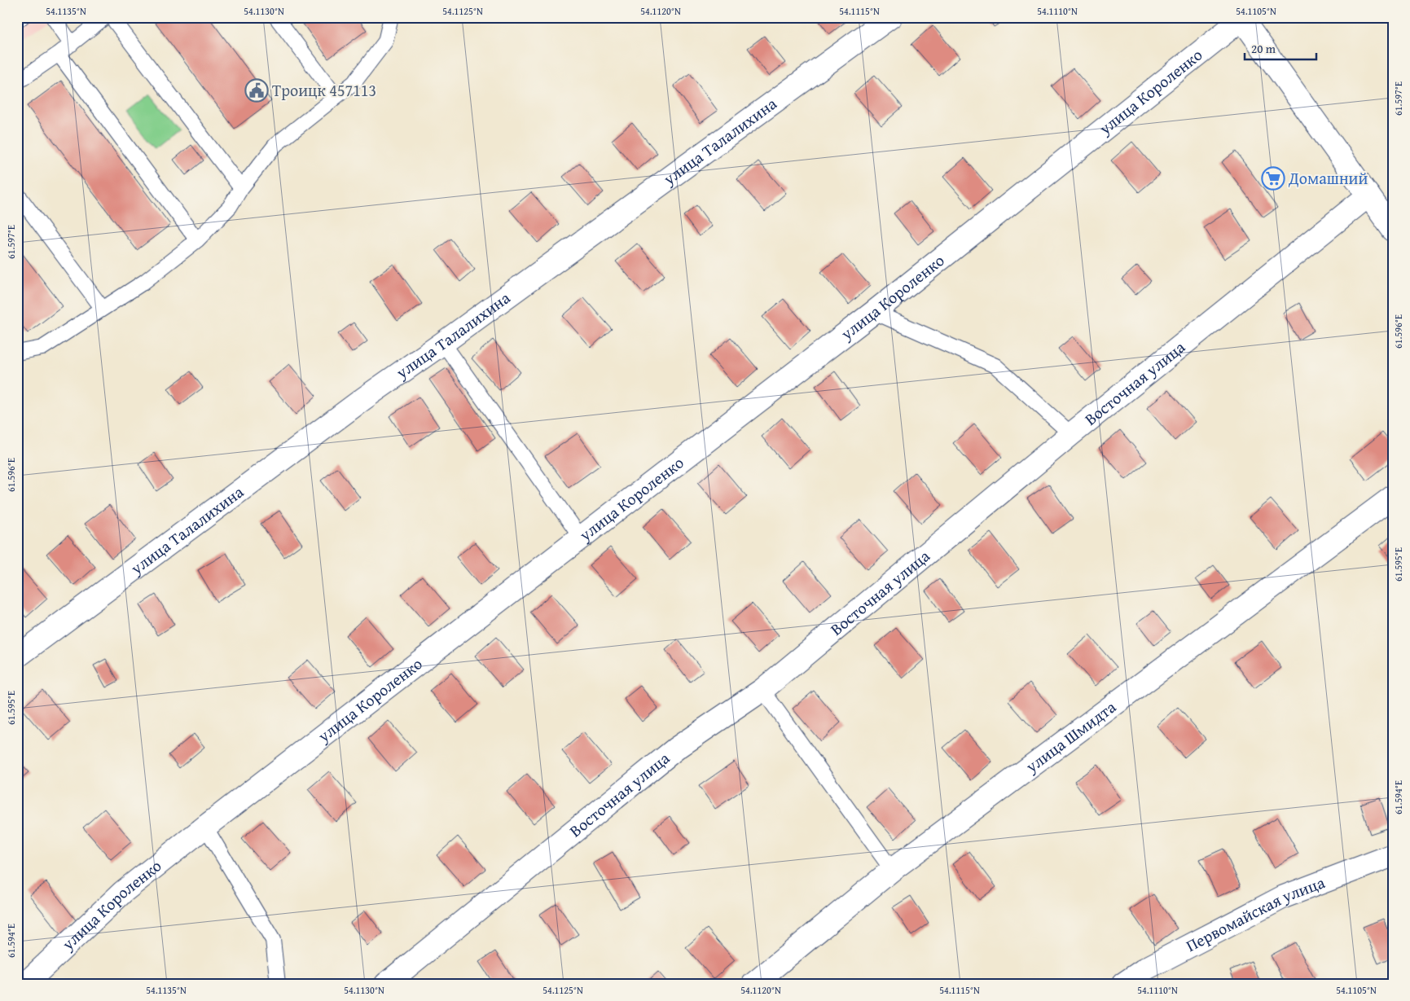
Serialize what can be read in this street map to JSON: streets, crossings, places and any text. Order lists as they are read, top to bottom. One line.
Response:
{"streets":{"street":["улица Короленко","улица Талалихина","Восточная улица","улица Шмидта","Первомайская улица"]},"places":{"public building":["Троицк 457113"],"supermarket":["Домашний"]},"scale_bar":"20 m","coordinates":["54.1135°N","54.1130°N","54.1125°N","54.1120°N","54.1115°N","54.1110°N","54.1105°N","61.597°E","61.596°E","61.595°E","61.594°E"]}
